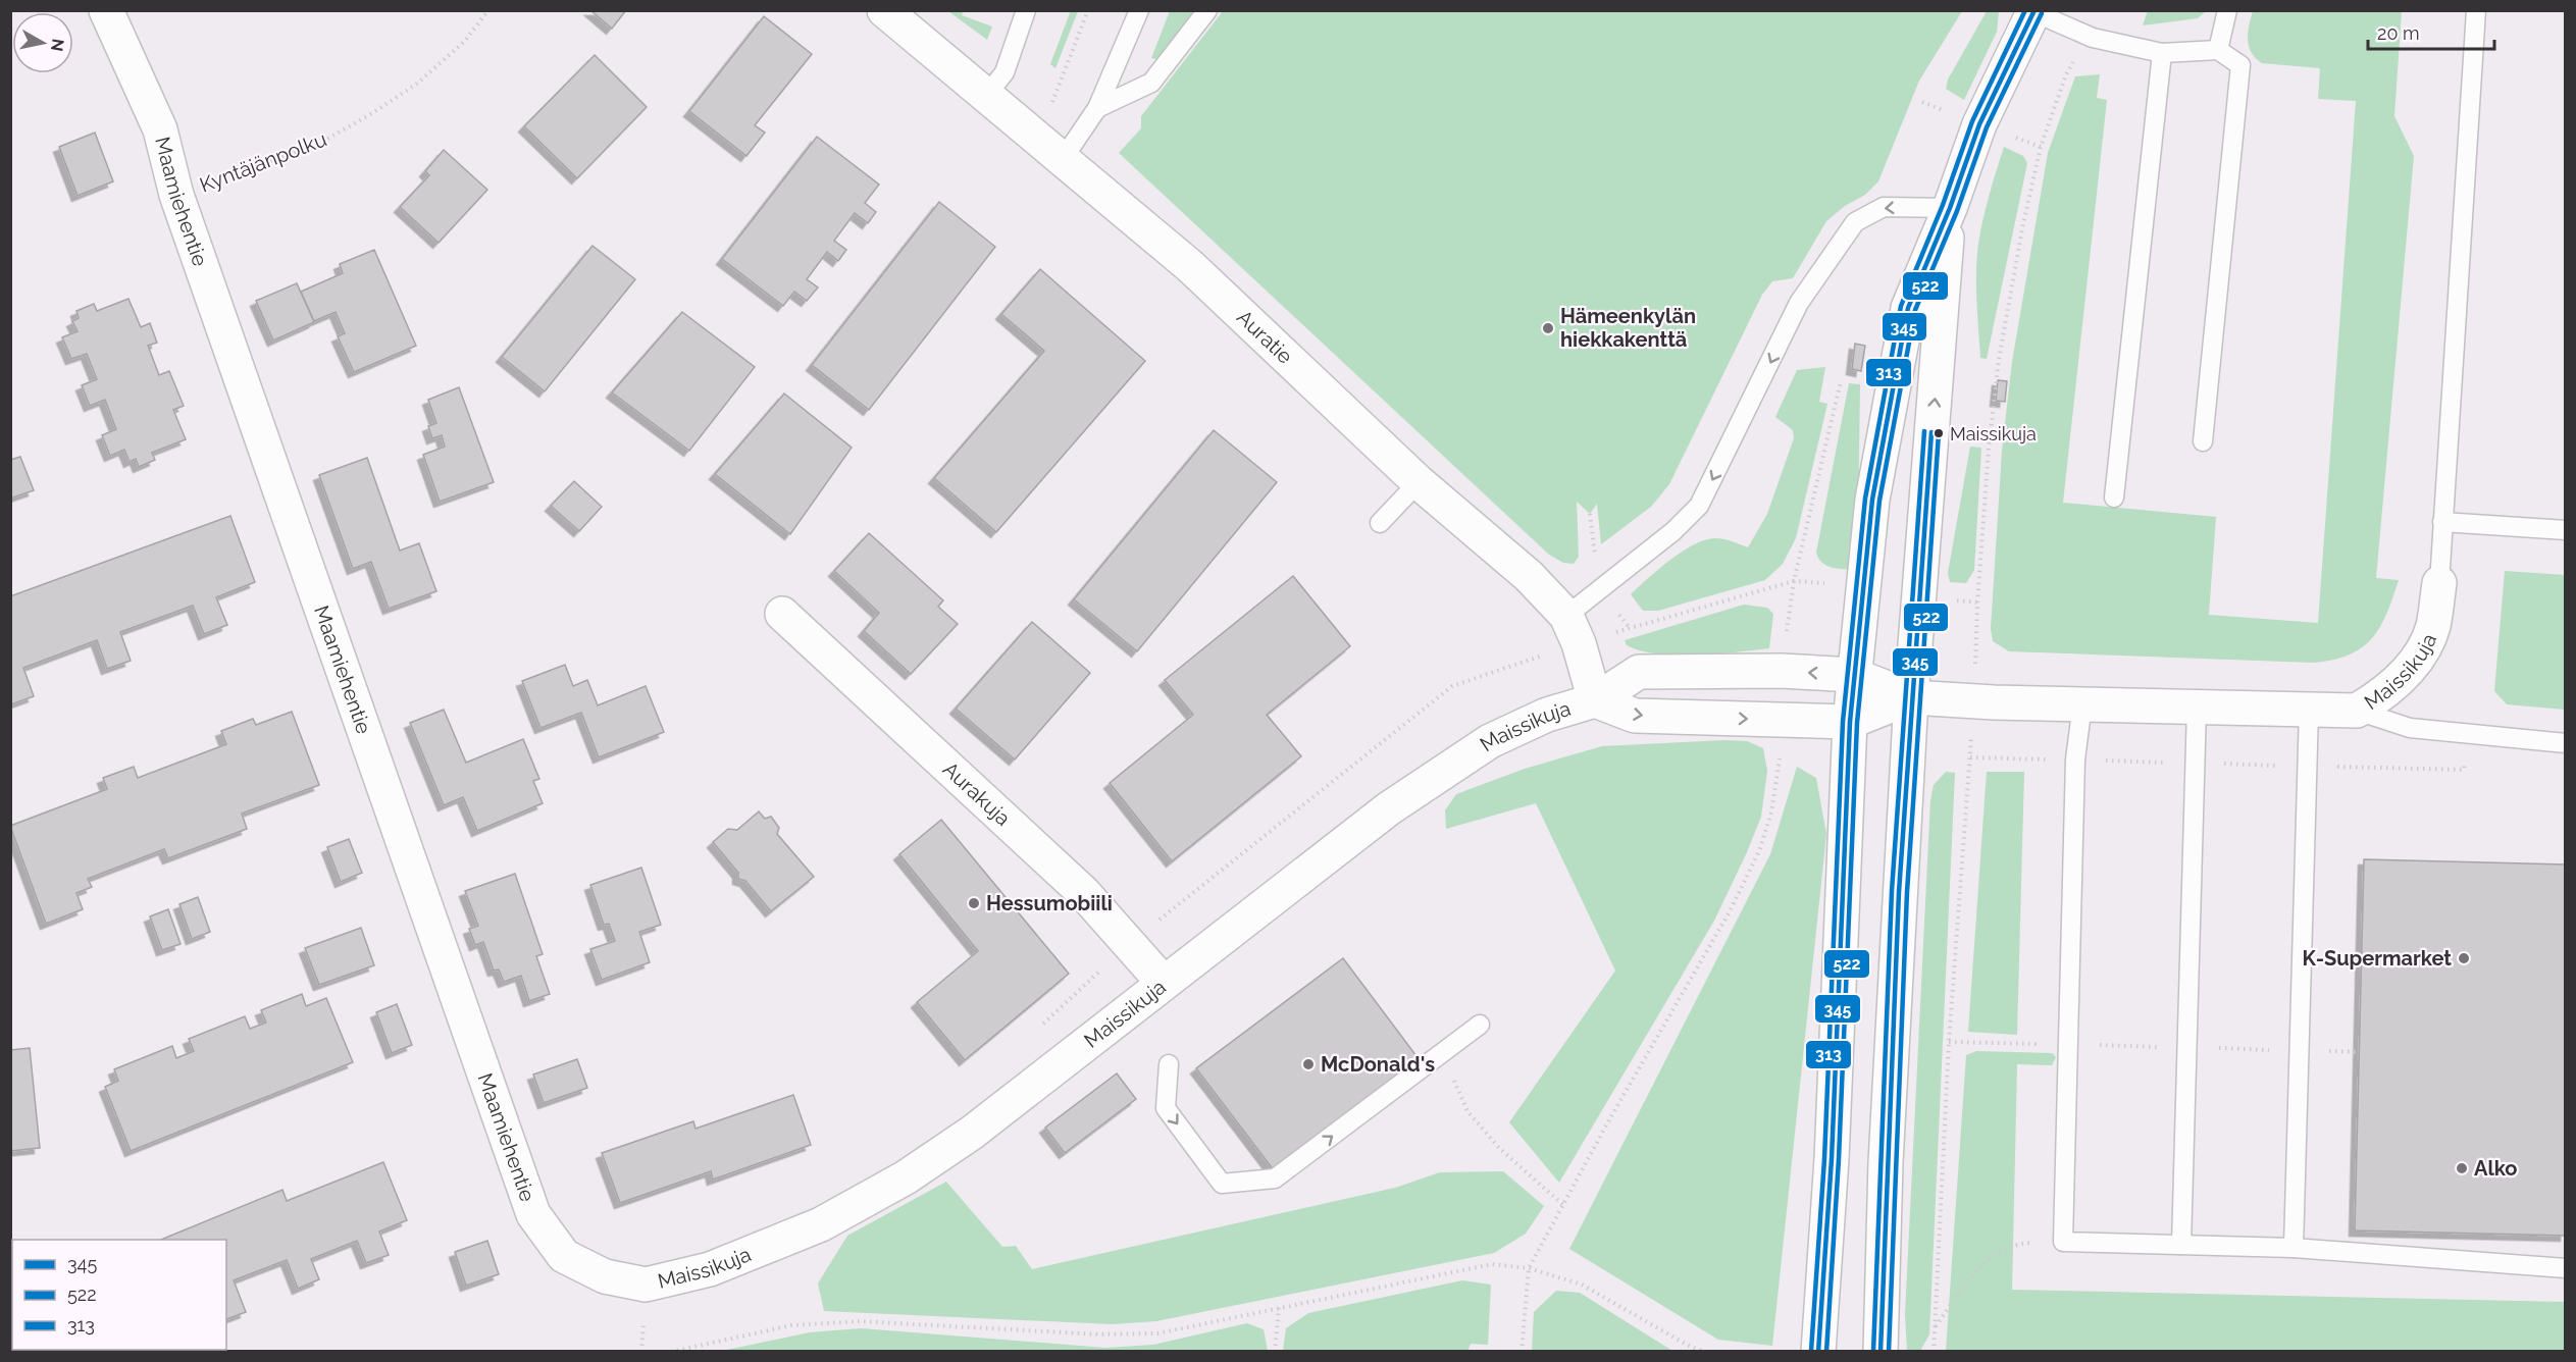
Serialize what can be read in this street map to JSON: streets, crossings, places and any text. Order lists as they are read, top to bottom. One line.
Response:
{"streets":{"street":["Maamiehentie","Auratie","Maissikuja","Aurakuja"],"path":["Kyntäjänpolku"]},"crossings":[["Kyntäjänpolku","Maamiehentie"],["Maamiehentie","Maissikuja"],["Auratie","Maissikuja"],["Maissikuja","Aurakuja"]],"places":["Hämeenkylän hiekkakenttä","Maissikuja","Hessumobiili","K-Supermarket","McDonald's","Alko"],"lines":["transit line 345","transit line 313","transit line 522"],"legend":["345","522","313"],"scale_bar":"20 m","north":"right"}
